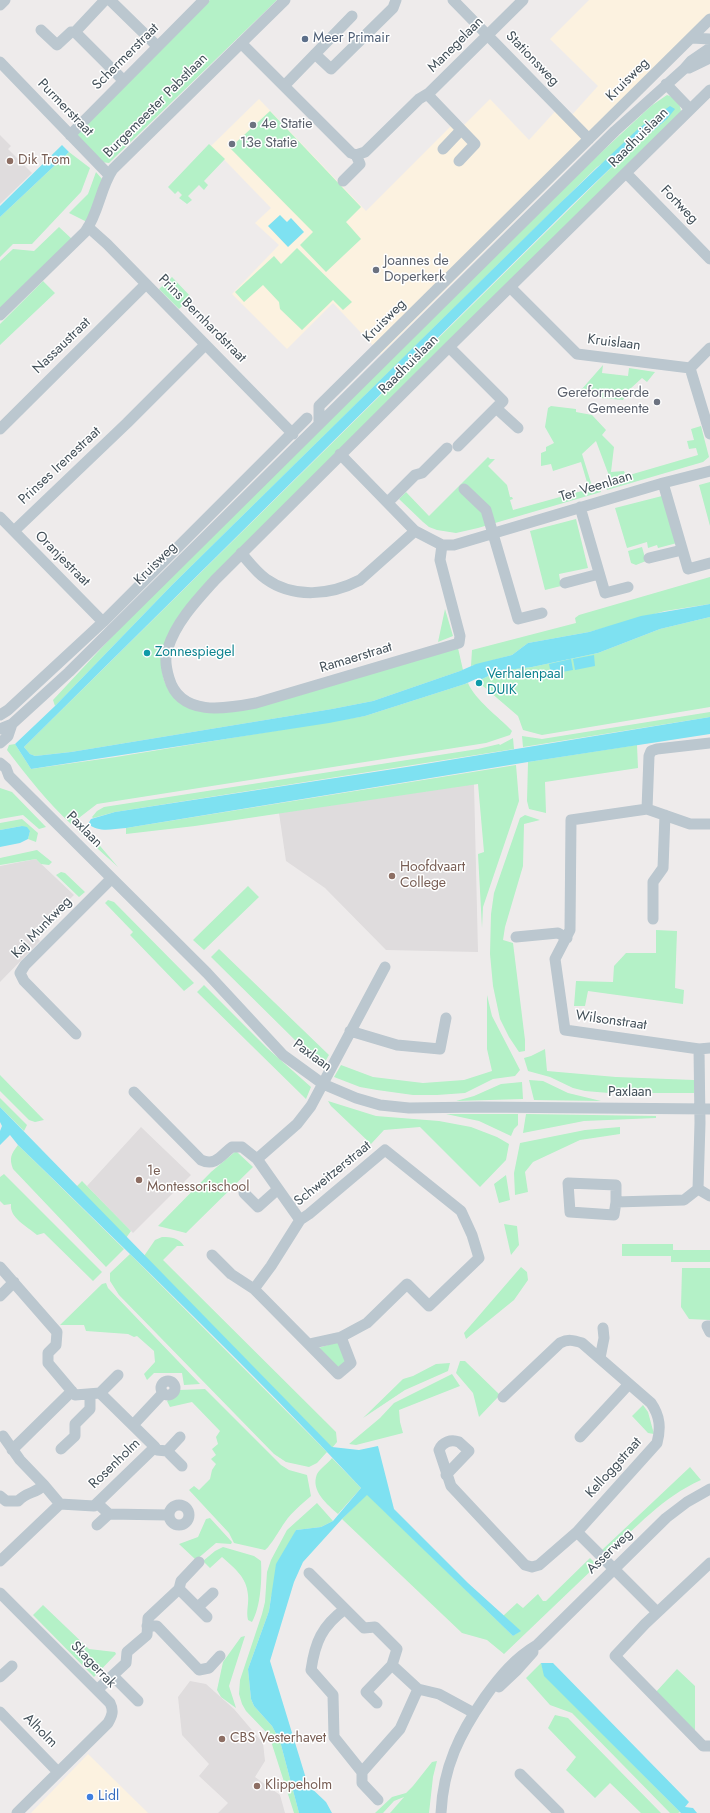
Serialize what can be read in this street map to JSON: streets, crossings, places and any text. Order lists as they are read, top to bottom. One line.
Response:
{"streets":{"street":["Manegelaan","Schermerstraat","Stationsweg","Kruisweg","Burgemeester Pabstlaan","Purmerstraat","Raadhuislaan","Fortweg","Prins Bernhardstraat","Kruislaan","Nassaustraat","Prinses Irenestraat","Ter Veenlaan","Oranjestraat","Ramaerstraat","Paxlaan","Kaj Munkweg","Wilsonstraat","Schweitzerstraat","Rosenholm","Kelloggstraat","Asserweg","Skagerrak","Alholm"]},"crossings":[["Manegelaan","Stationsweg"],["Schermerstraat","Purmerstraat"],["Stationsweg","Kruisweg"],["Kruisweg","Prins Bernhardstraat"],["Kruisweg","Oranjestraat"],["Burgemeester Pabstlaan","Purmerstraat"],["Burgemeester Pabstlaan","Prins Bernhardstraat"],["Raadhuislaan","Fortweg"],["Raadhuislaan","Kruislaan"],["Raadhuislaan","Ramaerstraat"],["Prins Bernhardstraat","Nassaustraat"],["Prins Bernhardstraat","Prinses Irenestraat"],["Prinses Irenestraat","Oranjestraat"],["Ter Veenlaan","Ramaerstraat"],["Paxlaan","Kaj Munkweg"],["Paxlaan","Wilsonstraat"],["Skagerrak","Alholm"]],"places":["Meer Primair","4e Statie","13e Statie","Dik Trom","Joannes de Doperkerk","Gereformeerde Gemeente","Zonnespiegel","Verhalenpaal DUIK","Hoofdvaart College","1e Montessorischool","CBS Vesterhavet","Klippeholm","Lidl"]}
